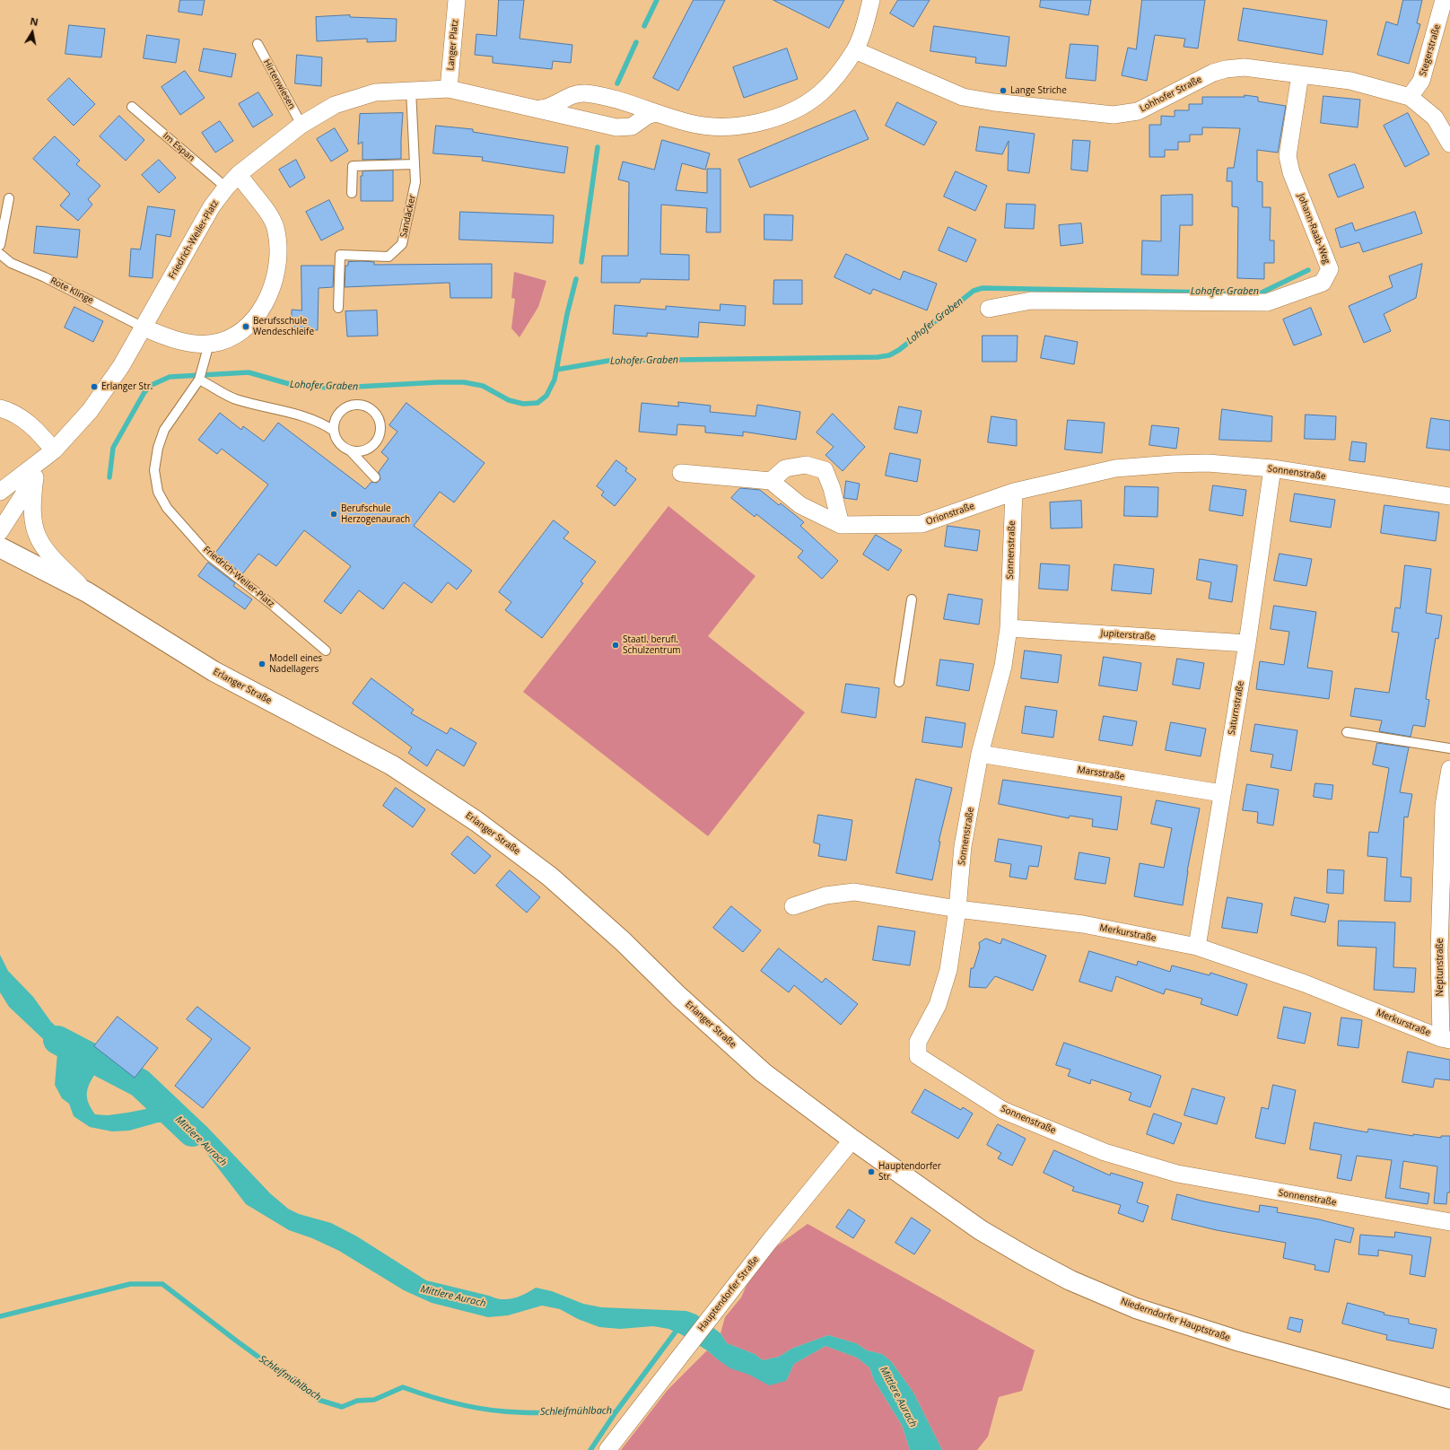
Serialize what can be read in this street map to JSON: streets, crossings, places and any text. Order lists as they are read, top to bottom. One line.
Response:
{"streets":{"street":["Langer Platz","Stegerstraße","Lohhofer Straße","Johann-Raab-Weg","Friedrich-Weiler-Platz","Sonnenstraße","Orionstraße","Jupiterstraße","Erlanger Straße","Saturnstraße","Marsstraße","Merkurstraße","Neptunstraße","Hauptendorfer Straße","Niederndorfer Hauptstraße"],"lane":["Hirtenwiesen","Im Espan","Sandäcker","Rote Klinge"]},"crossings":[["Langer Platz","Friedrich-Weiler-Platz"],["Stegerstraße","Lohhofer Straße"],["Hirtenwiesen","Friedrich-Weiler-Platz"],["Lohhofer Straße","Johann-Raab-Weg"],["Im Espan","Friedrich-Weiler-Platz"],["Sandäcker","Friedrich-Weiler-Platz"],["Friedrich-Weiler-Platz","Rote Klinge"],["Friedrich-Weiler-Platz","Erlanger Straße"],["Sonnenstraße","Orionstraße"],["Sonnenstraße","Jupiterstraße"],["Sonnenstraße","Saturnstraße"],["Sonnenstraße","Marsstraße"],["Sonnenstraße","Merkurstraße"],["Jupiterstraße","Saturnstraße"],["Erlanger Straße","Hauptendorfer Straße"],["Erlanger Straße","Niederndorfer Hauptstraße"],["Saturnstraße","Marsstraße"],["Saturnstraße","Merkurstraße"],["Merkurstraße","Neptunstraße"],["Hauptendorfer Straße","Niederndorfer Hauptstraße"]],"water":["Lohofer Graben","Mittlere Aurach","Schleifmühlbach"],"places":["Lange Striche","Berufsschule Wendeschleife","Erlanger Str.","Berufschule Herzogenaurach","Staatl. berufl. Schulzentrum","Modell eines Nadellagers","Hauptendorfer Str"],"north":"top"}
